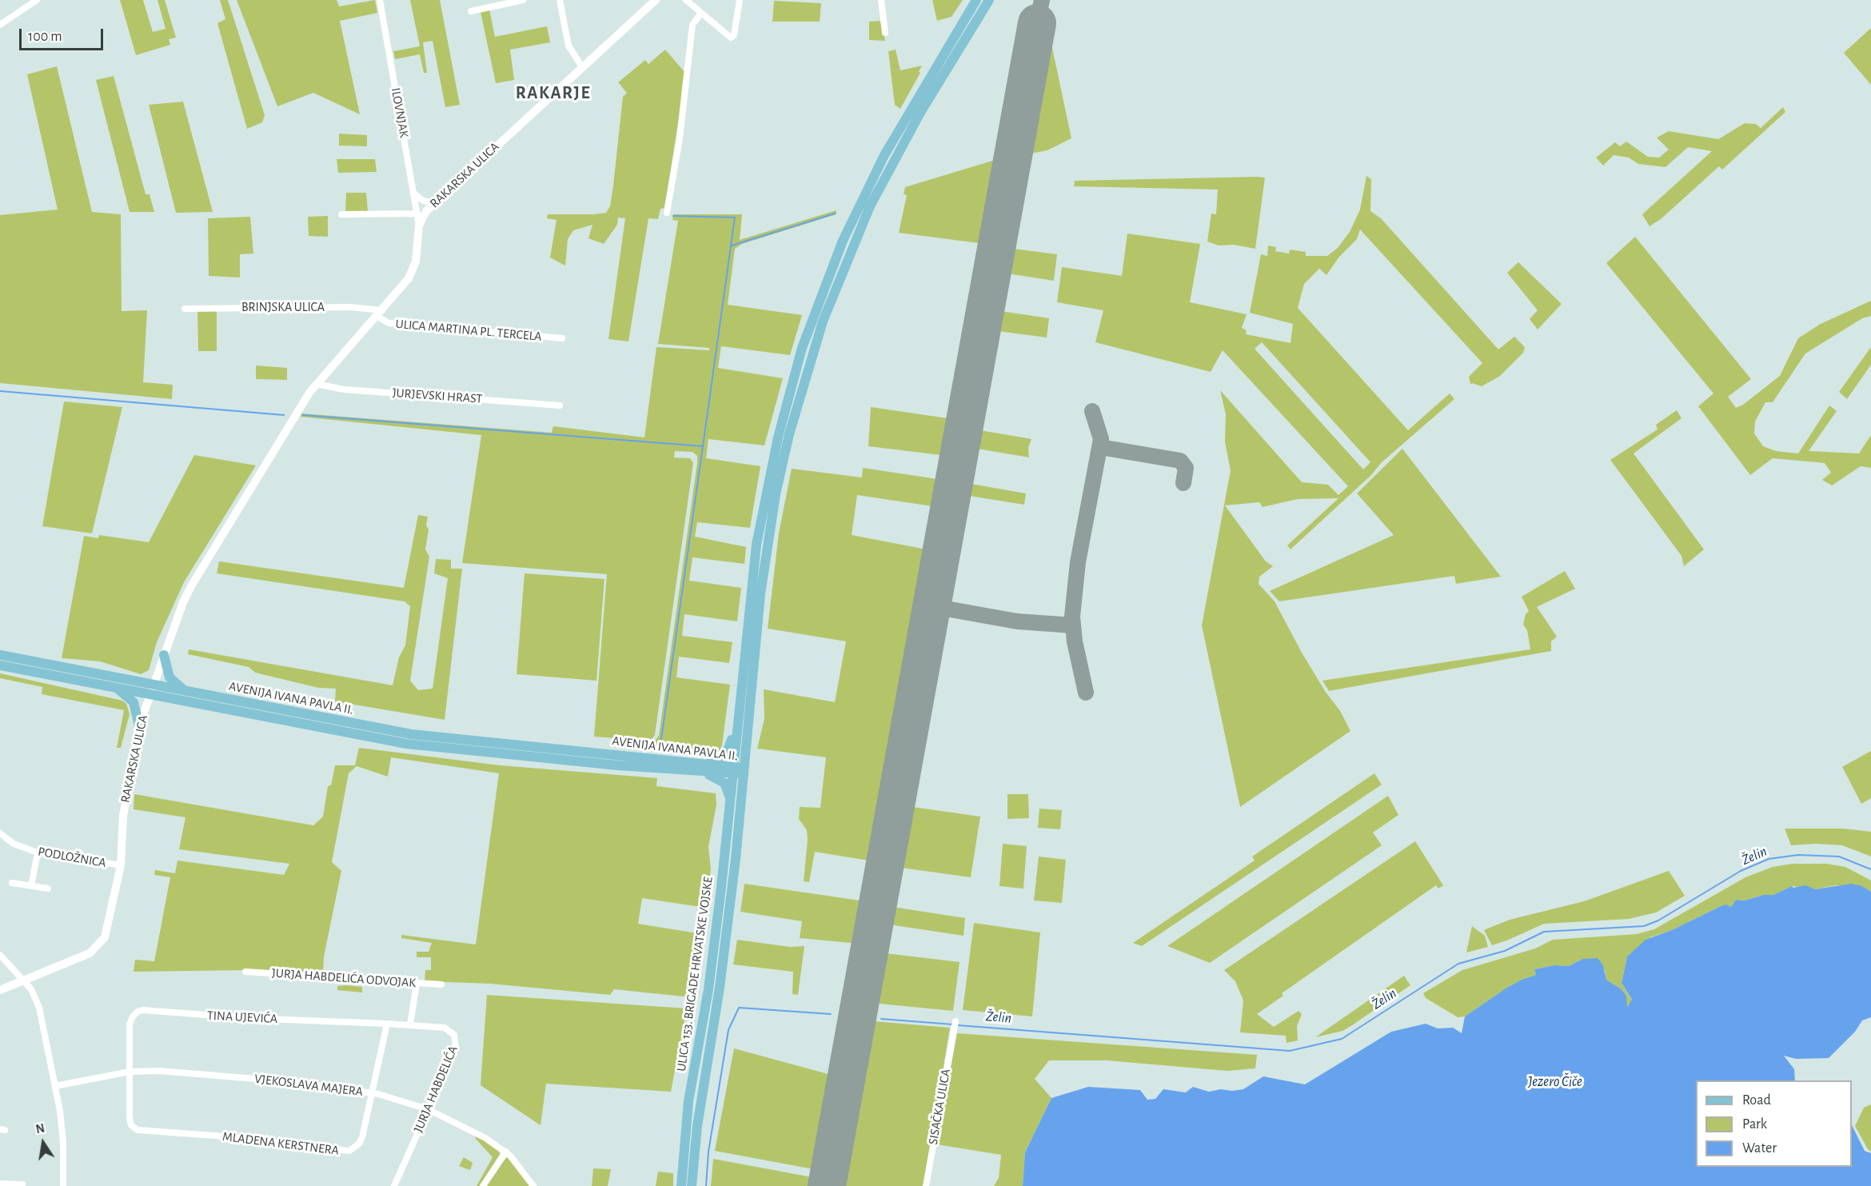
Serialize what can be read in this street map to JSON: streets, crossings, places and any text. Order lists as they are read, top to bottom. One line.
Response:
{"streets":{"main road":["RAKARSKA ULICA","AVENIJA IVANA PAVLA II.","ULICA 153. BRIGADE HRVATSKE VOJSKE"],"street":["ILOVNJAK","BRINJSKA ULICA","ULICA MARTINA PL. TERCELA","JURJEVSKI HRAST","PODLOŽNICA","JURJA HABDELIĆA ODVOJAK","TINA UJEVIĆA","VJEKOSLAVA MAJERA","JURJA HABDELIĆA","SISAČKA ULICA","MLADENA KERSTNERA"]},"crossings":[["ILOVNJAK","RAKARSKA ULICA"],["RAKARSKA ULICA","BRINJSKA ULICA"],["RAKARSKA ULICA","ULICA MARTINA PL. TERCELA"],["RAKARSKA ULICA","JURJEVSKI HRAST"],["RAKARSKA ULICA","AVENIJA IVANA PAVLA II."],["RAKARSKA ULICA","PODLOŽNICA"],["BRINJSKA ULICA","ULICA MARTINA PL. TERCELA"],["AVENIJA IVANA PAVLA II.","ULICA 153. BRIGADE HRVATSKE VOJSKE"],["TINA UJEVIĆA","VJEKOSLAVA MAJERA"],["TINA UJEVIĆA","JURJA HABDELIĆA"],["TINA UJEVIĆA","MLADENA KERSTNERA"],["VJEKOSLAVA MAJERA","JURJA HABDELIĆA"],["VJEKOSLAVA MAJERA","MLADENA KERSTNERA"]],"districts":["RAKARJE"],"water":["Želin","Jezero Čiče"],"legend":["Road","Park","Water"],"scale_bar":"100 m","north":"top"}
